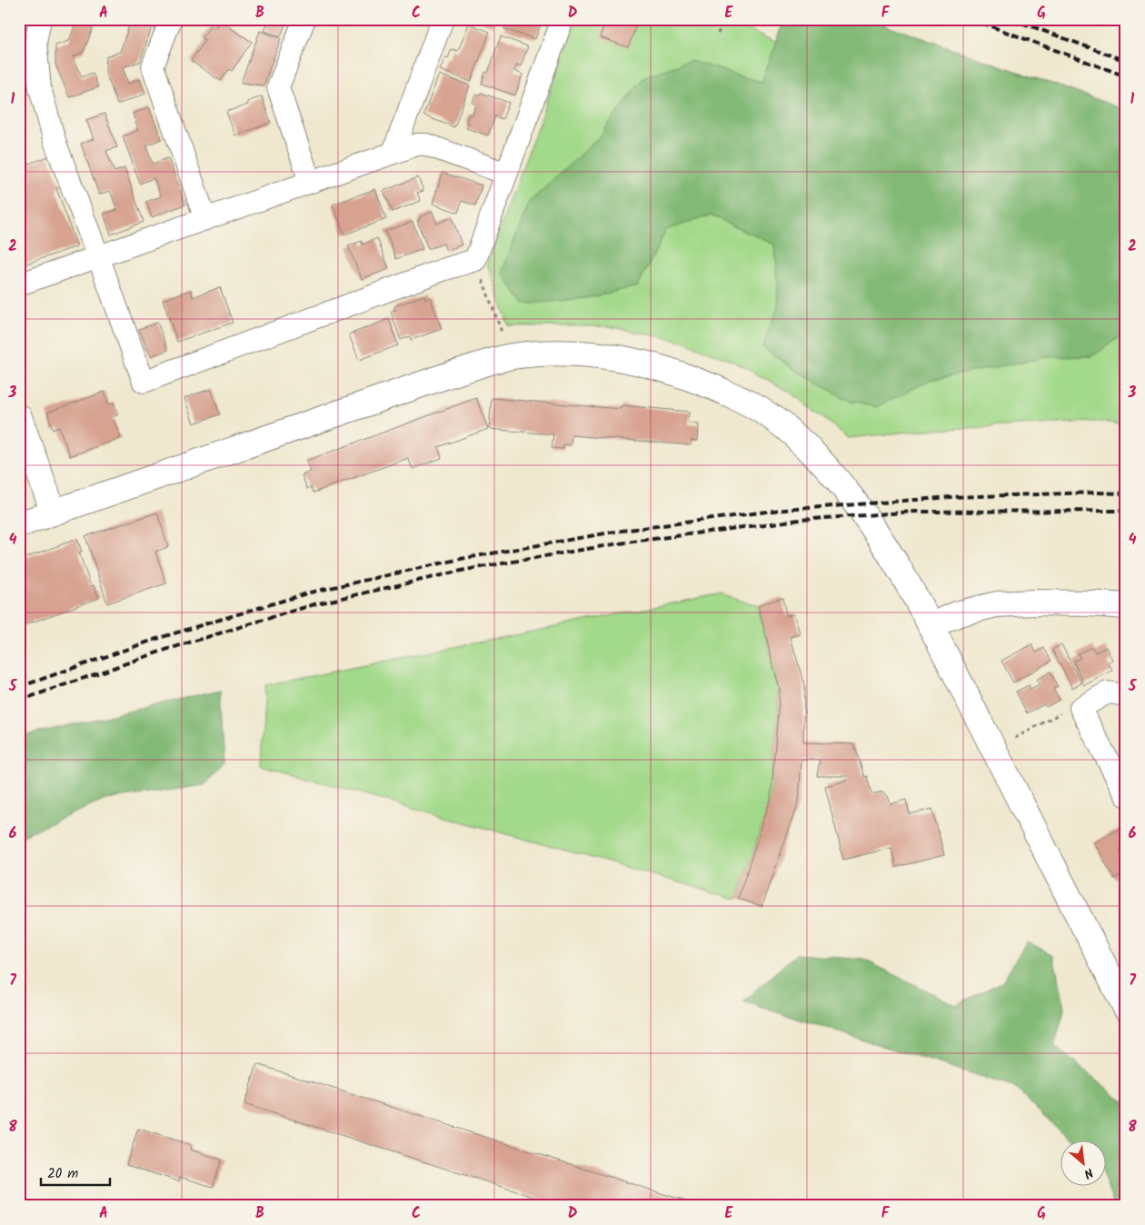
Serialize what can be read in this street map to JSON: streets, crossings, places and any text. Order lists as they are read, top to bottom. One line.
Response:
{"scale_bar":"20 m","north":"bottom right","grid":{"columns":["A","B","C","D","E","F","G"],"rows":["1","2","3","4","5","6","7","8"]}}
